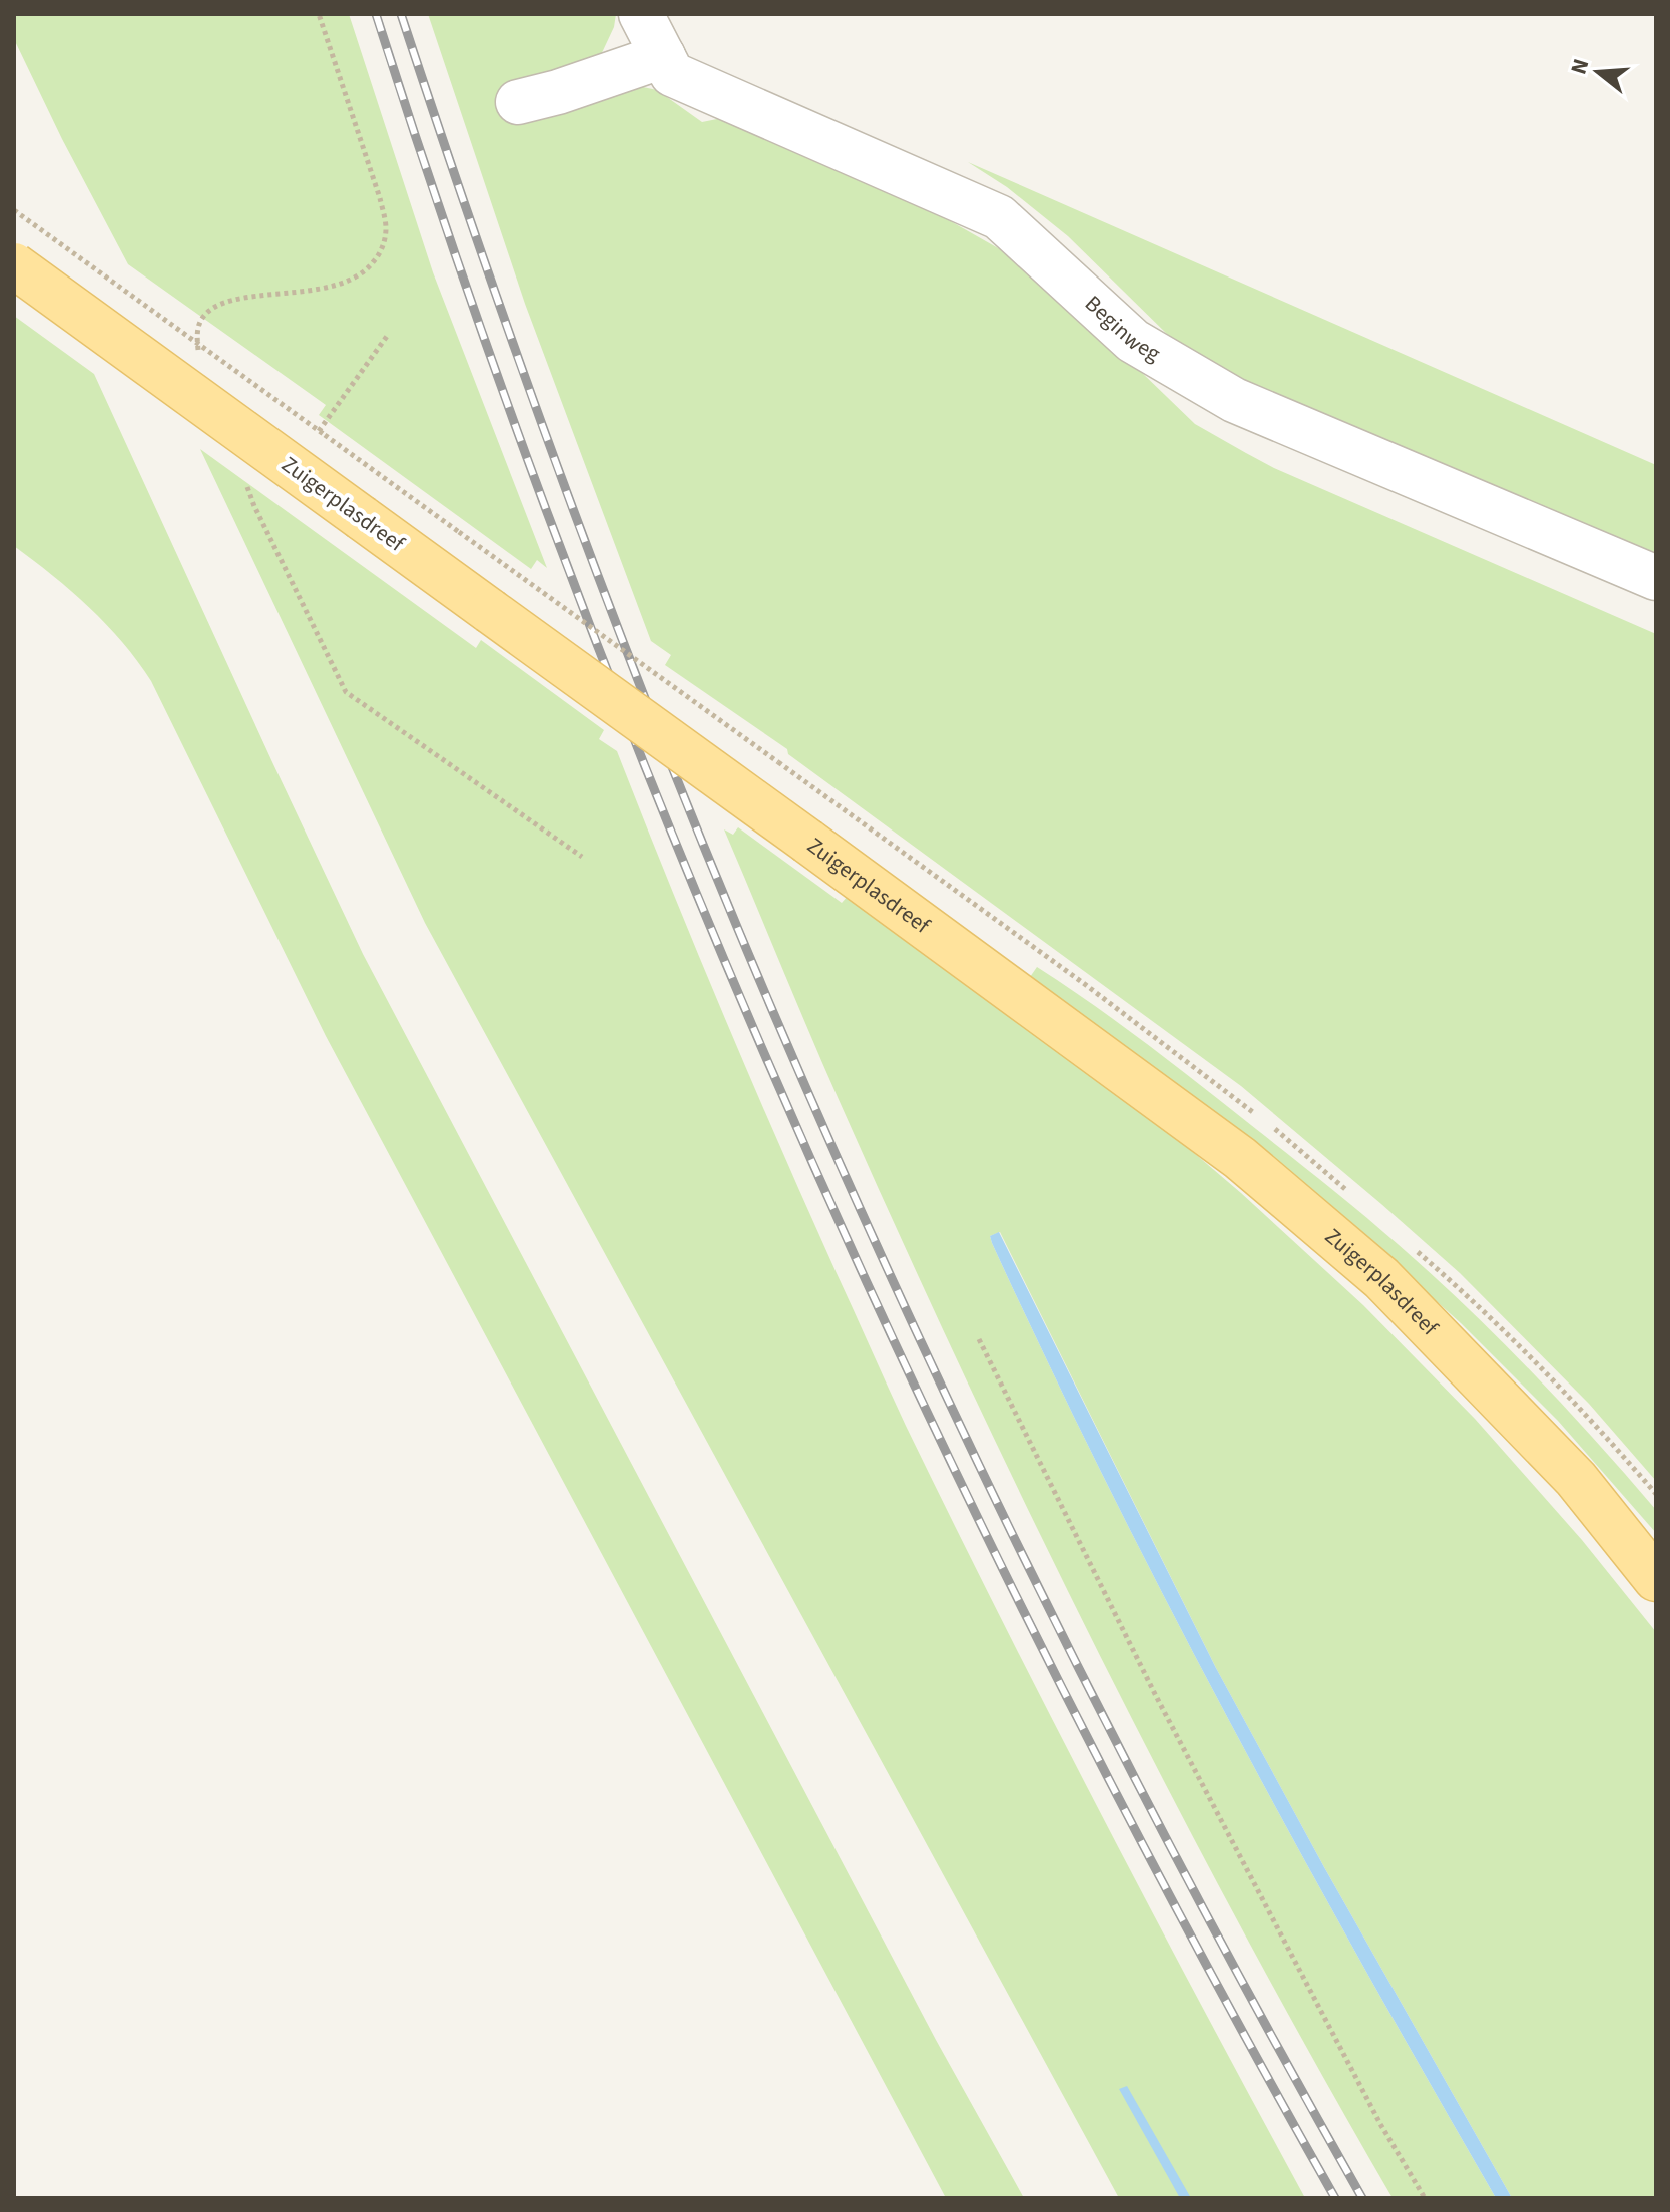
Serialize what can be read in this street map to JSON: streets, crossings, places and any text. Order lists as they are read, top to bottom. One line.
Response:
{"streets":{"main road":["Zuigerplasdreef"],"lane":["Beginweg"]},"north":"left"}
